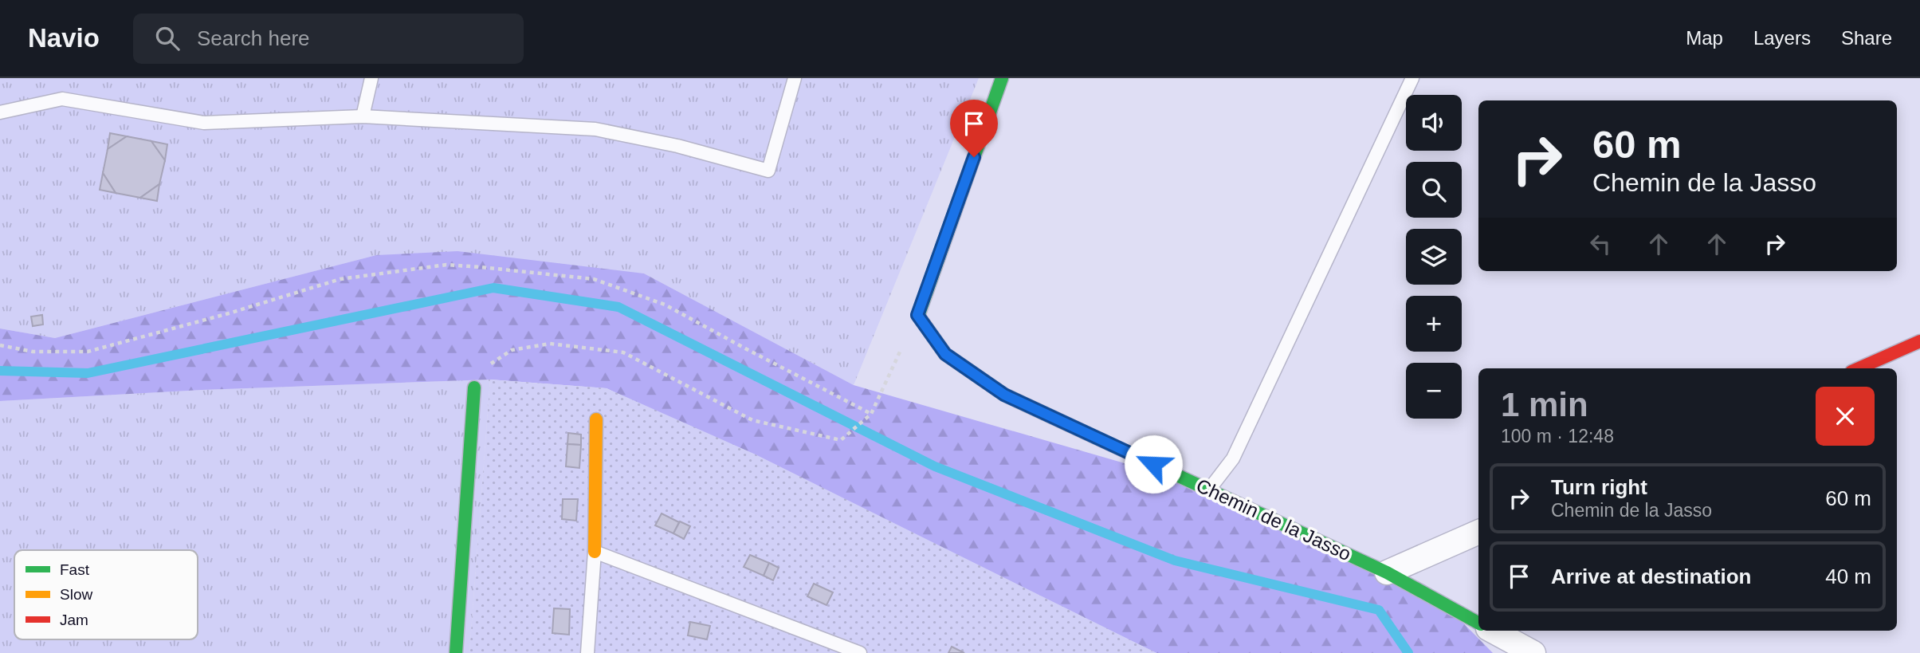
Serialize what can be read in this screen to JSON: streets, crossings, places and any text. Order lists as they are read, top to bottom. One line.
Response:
{"streets":{"street":["Chemin de la Jasso"]},"legend":["Fast","Slow","Jam"],"page":{"header":"Navio","search":"Search here","nav":["Map","Layers","Share"],"map_buttons":["+","−"],"turn":["60 m","Chemin de la Jasso"],"heading":["1 min","100 m · 12:48"],"list":[{"name":"Turn right","note":"Chemin de la Jasso","value":"60 m"},{"name":"Arrive at destination","value":"40 m"}]}}
